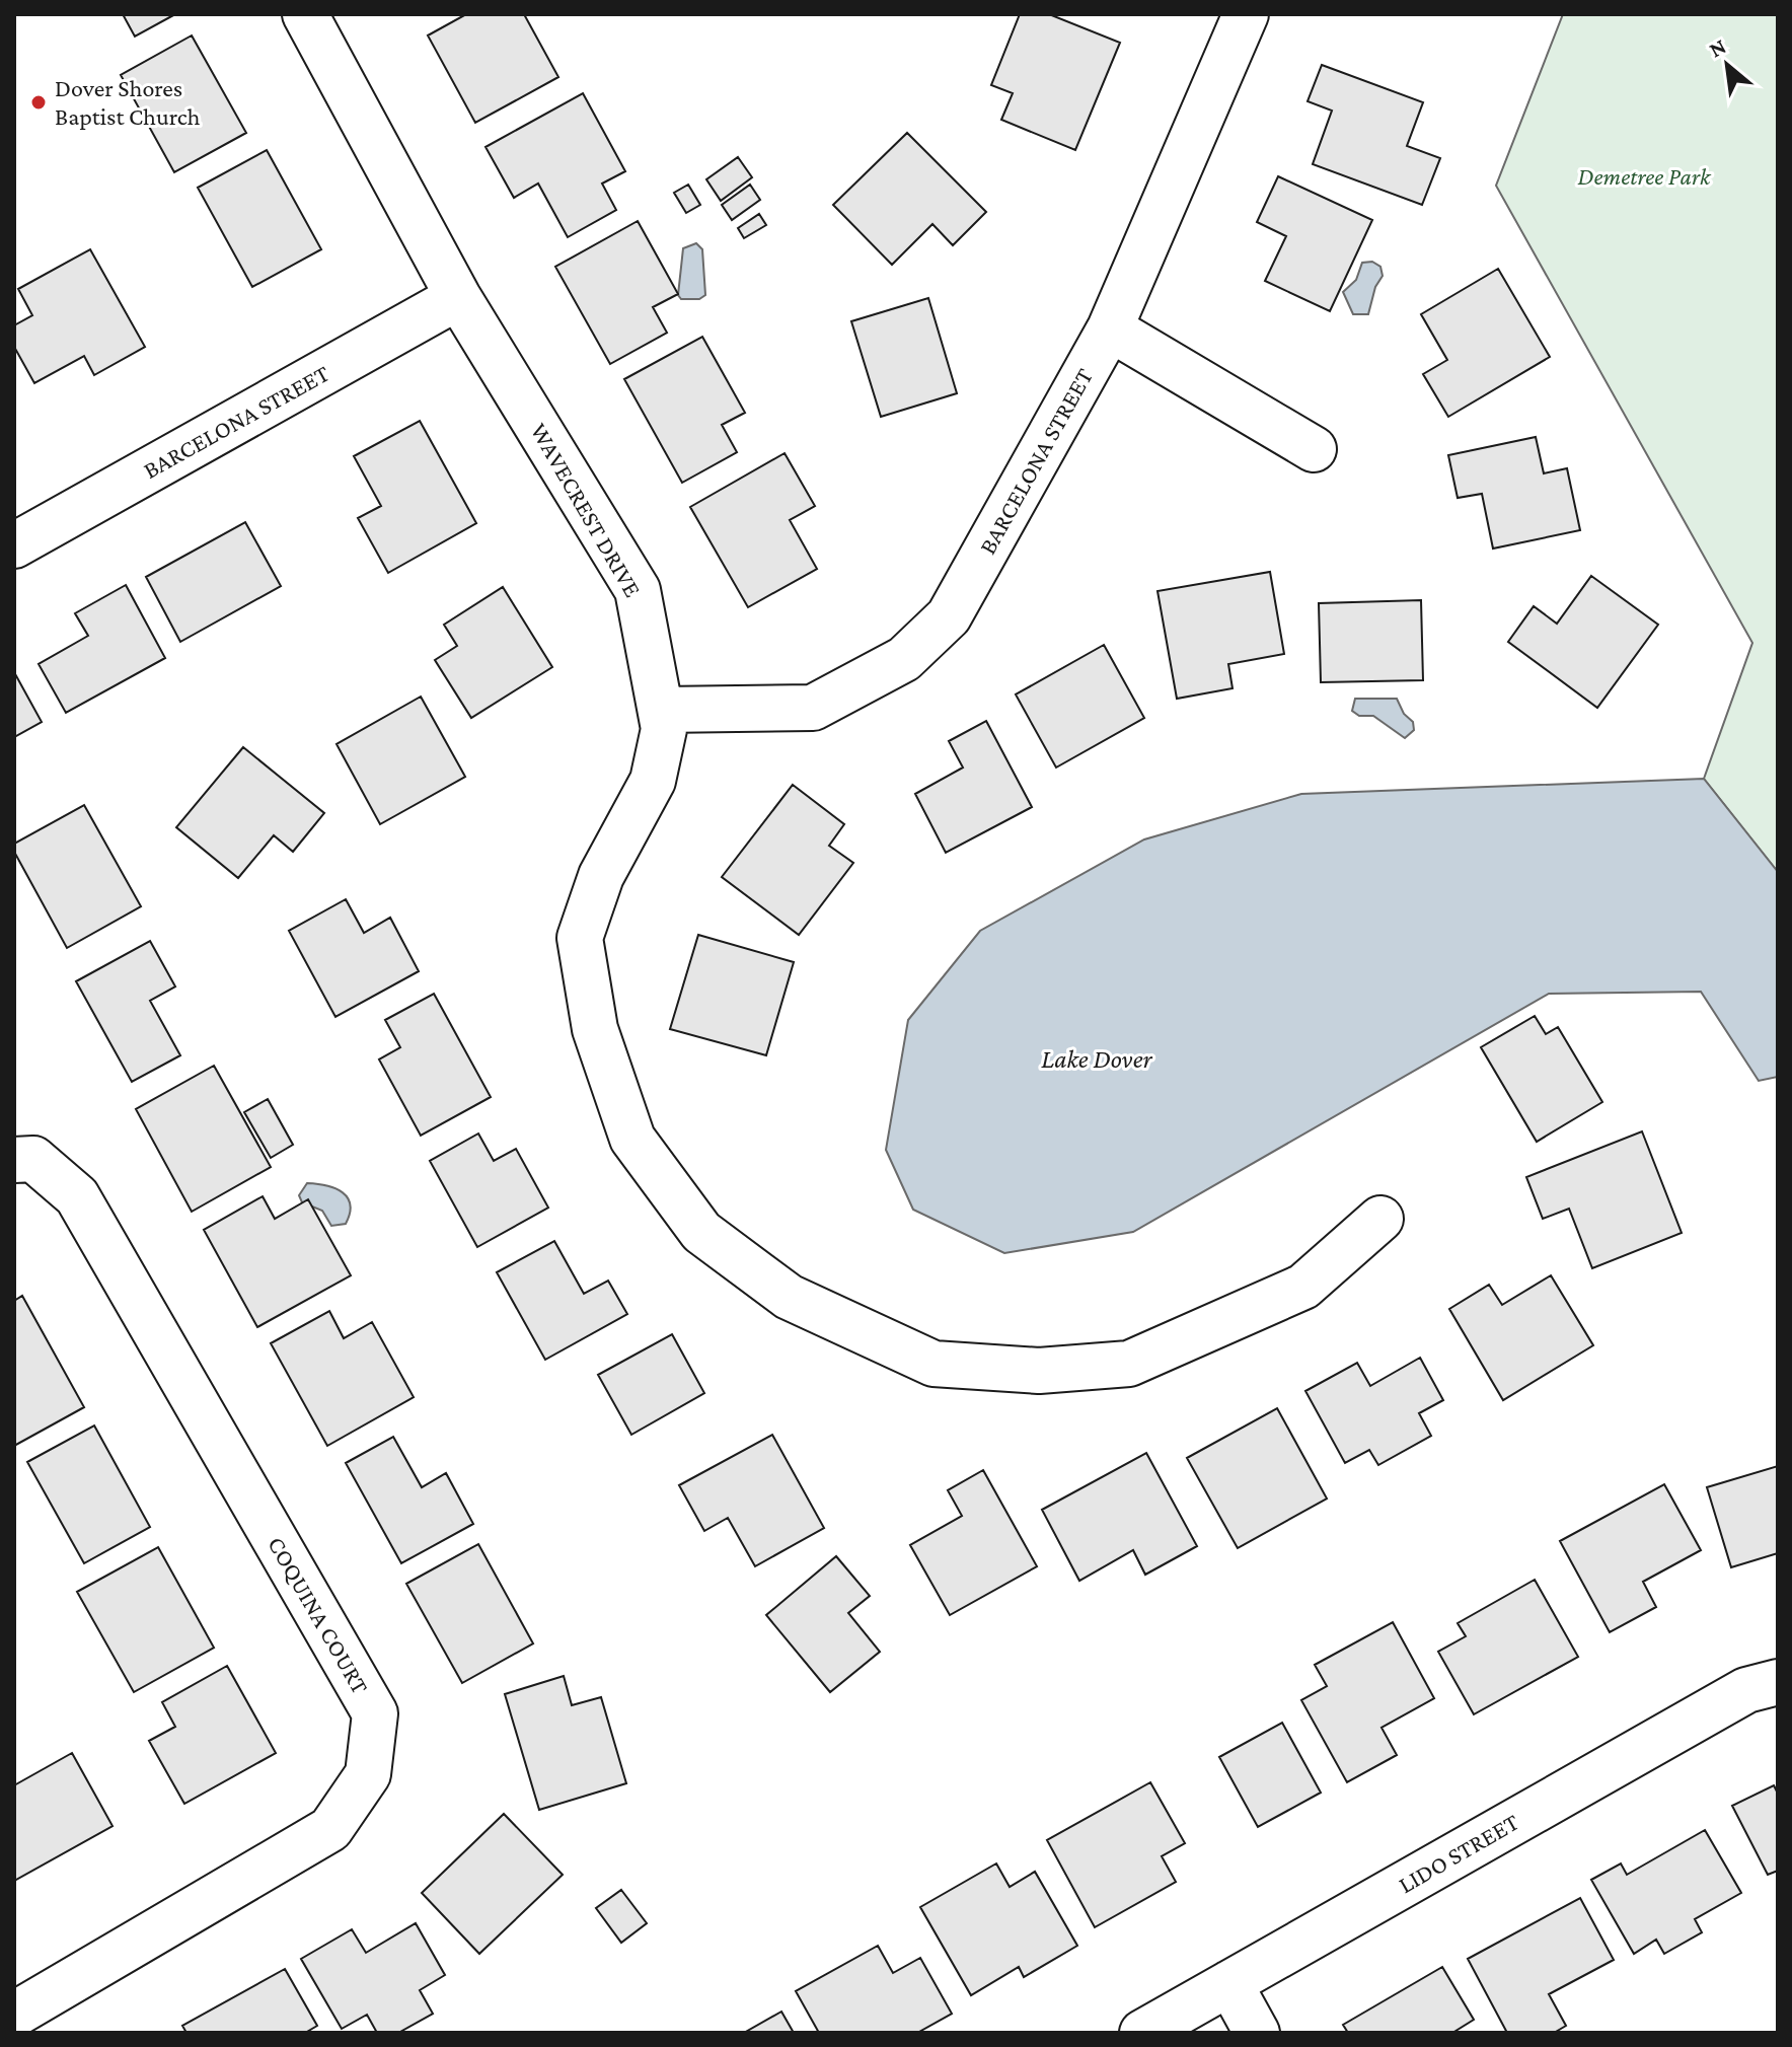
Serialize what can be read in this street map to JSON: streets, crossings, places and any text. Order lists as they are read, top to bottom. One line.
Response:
{"streets":{"street":["BARCELONA STREET","WAVECREST DRIVE","COQUINA COURT","LIDO STREET"]},"crossings":[["BARCELONA STREET","WAVECREST DRIVE"]],"water":["Lake Dover"],"parks":["Demetree Park"],"places":["Dover Shores Baptist Church"],"north":"top left"}
